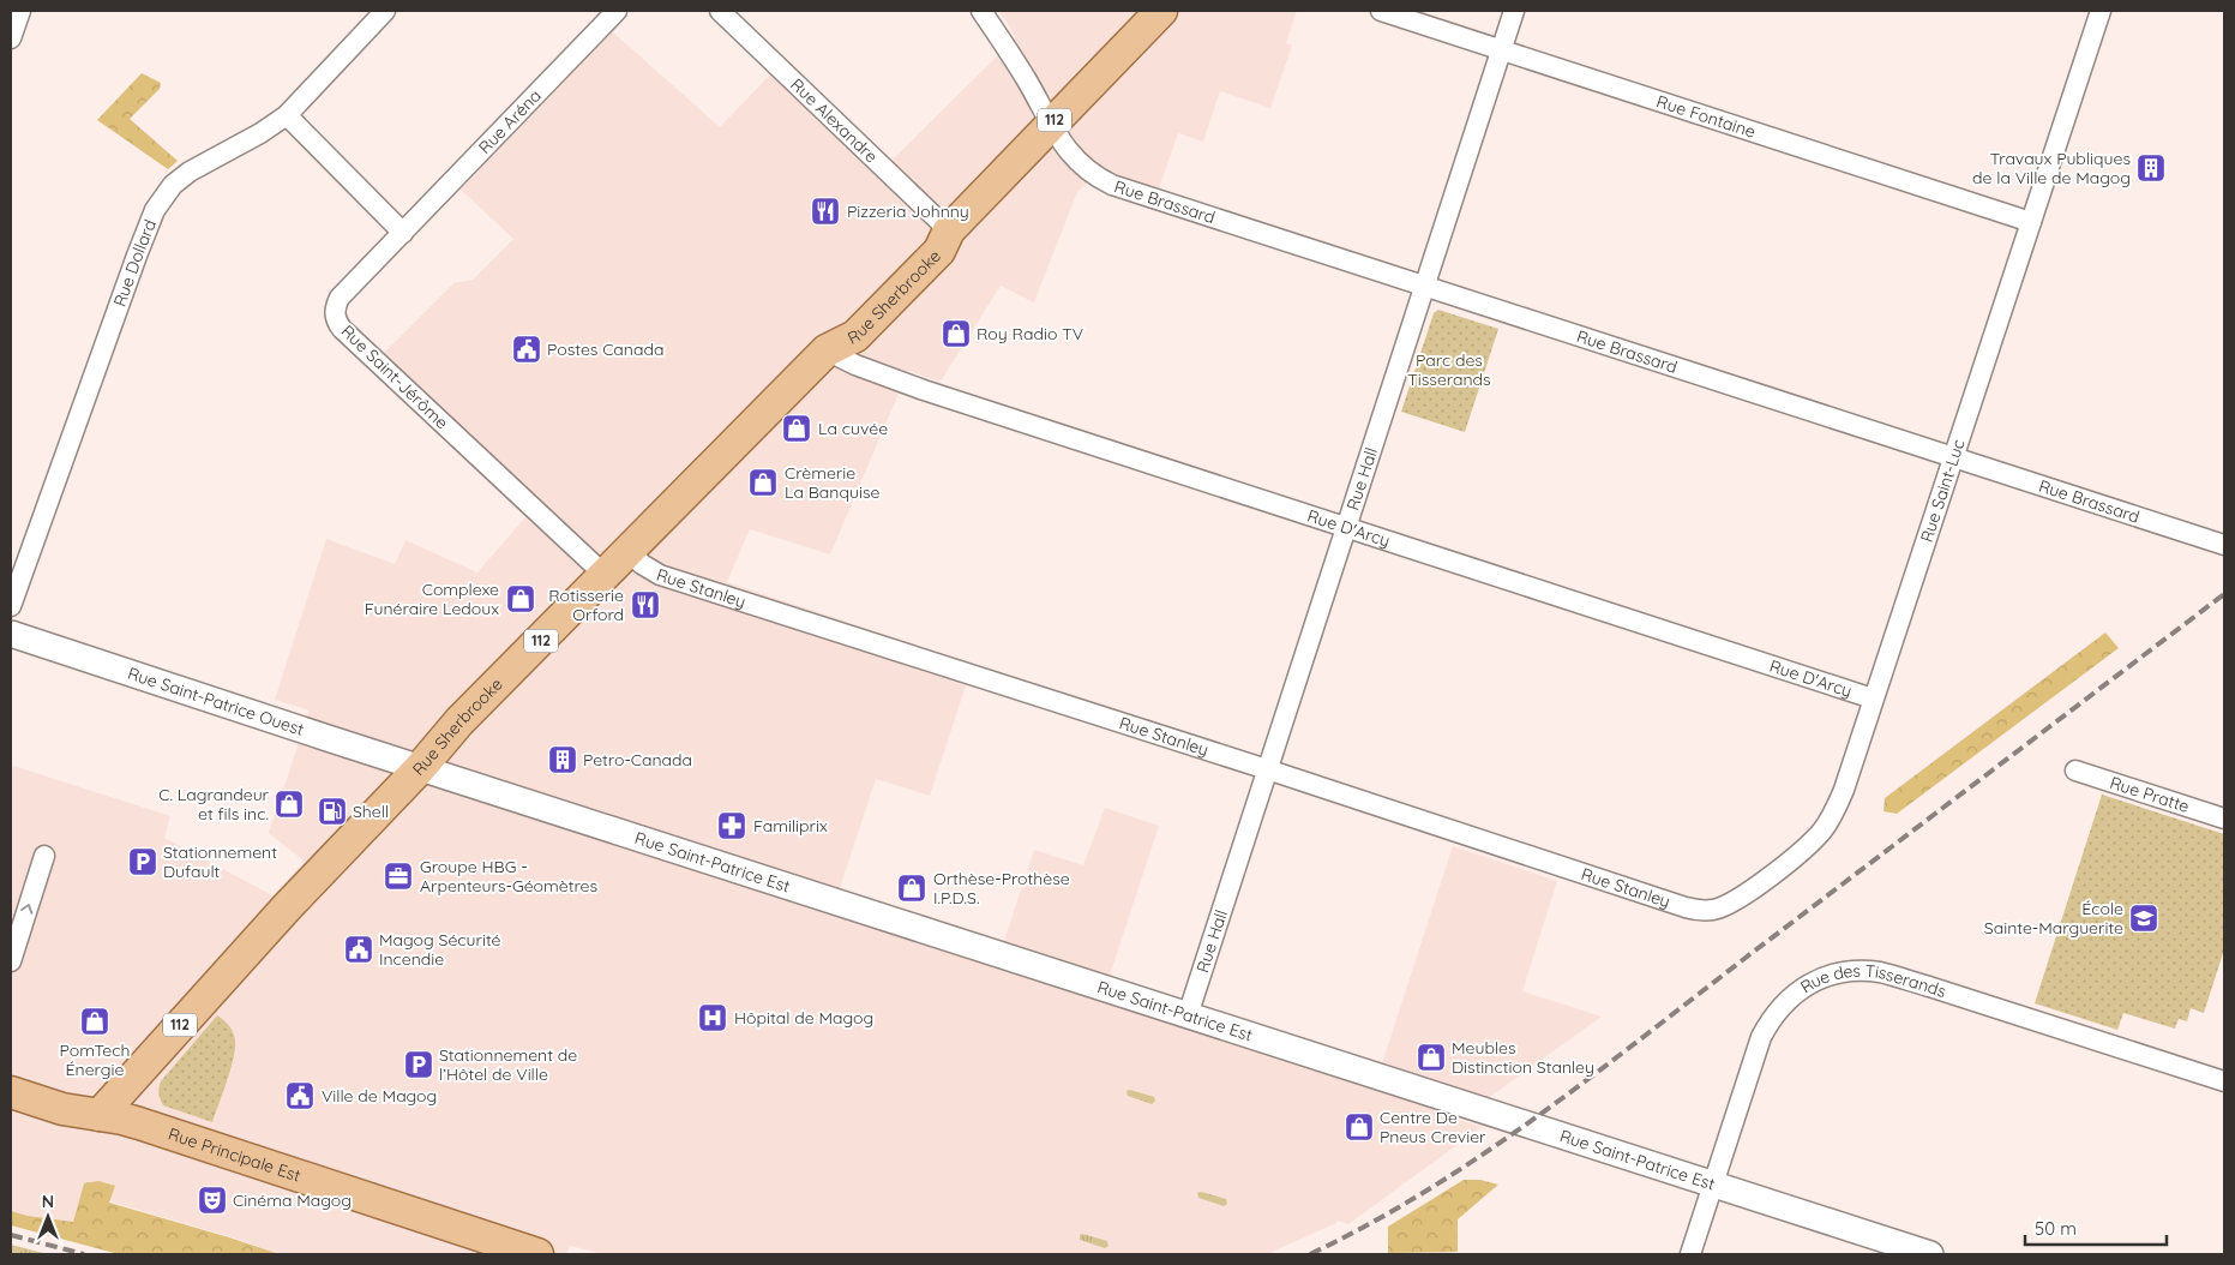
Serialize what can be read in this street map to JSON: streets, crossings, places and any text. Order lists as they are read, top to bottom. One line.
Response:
{"streets":{"main road":["112","Rue Sherbrooke","Rue Principale Est"],"street":["Rue Fontaine","Rue Alexandre","Rue Aréna","Rue Brassard","Rue Dollard","Rue Saint-Jérôme","Rue Hall","Rue Saint-Luc","Rue D'Arcy","Rue Stanley","Rue Saint-Patrice Ouest","Rue Pratte","Rue Saint-Patrice Est","Rue des Tisserands"]},"crossings":[["Rue Fontaine","Rue Hall"],["Rue Fontaine","Rue Saint-Luc"],["Rue Alexandre","Rue Sherbrooke"],["Rue Aréna","Rue Saint-Jérôme"],["Rue Brassard","Rue Sherbrooke"],["Rue Brassard","Rue Hall"],["Rue Brassard","Rue Saint-Luc"],["Rue Sherbrooke","Rue Saint-Jérôme"],["Rue Sherbrooke","Rue D'Arcy"],["Rue Sherbrooke","Rue Stanley"],["Rue Sherbrooke","Rue Saint-Patrice Ouest"],["Rue Sherbrooke","Rue Saint-Patrice Est"],["Rue Sherbrooke","Rue Principale Est"],["Rue Hall","Rue D'Arcy"],["Rue Hall","Rue Stanley"],["Rue Hall","Rue Saint-Patrice Est"],["Rue Saint-Luc","Rue D'Arcy"],["Rue Saint-Luc","Rue Stanley"],["Rue Saint-Patrice Ouest","Rue Saint-Patrice Est"],["Rue Saint-Patrice Est","Rue des Tisserands"]],"parks":["Parc des Tisserands"],"places":{"building":["Travaux Publiques de la Ville de Magog","Petro-Canada"],"restaurant":["Pizzeria Johnny","Rotisserie Orford"],"shop":["Roy Radio TV","La cuvée","Crèmerie La Banquise","Complexe Funéraire Ledoux","C. Lagrandeur et fils inc.","Orthèse-Prothèse I.P.D.S.","PomTech Énergie","Meubles Distinction Stanley","Centre De Pneus Crevier"],"public building":["Postes Canada","Magog Sécurité Incendie","Ville de Magog"],"fuel station":["Shell"],"pharmacy":["Familiprix"],"parking":["Stationnement Dufault","Stationnement de l’Hôtel de Ville"],"office":["Groupe HBG - Arpenteurs-Géomètres"],"school or university":["École Sainte-Marguerite"],"hospital":["Hôpital de Magog"],"theatre":["Cinéma Magog"]},"scale_bar":"50 m","north":"top"}
